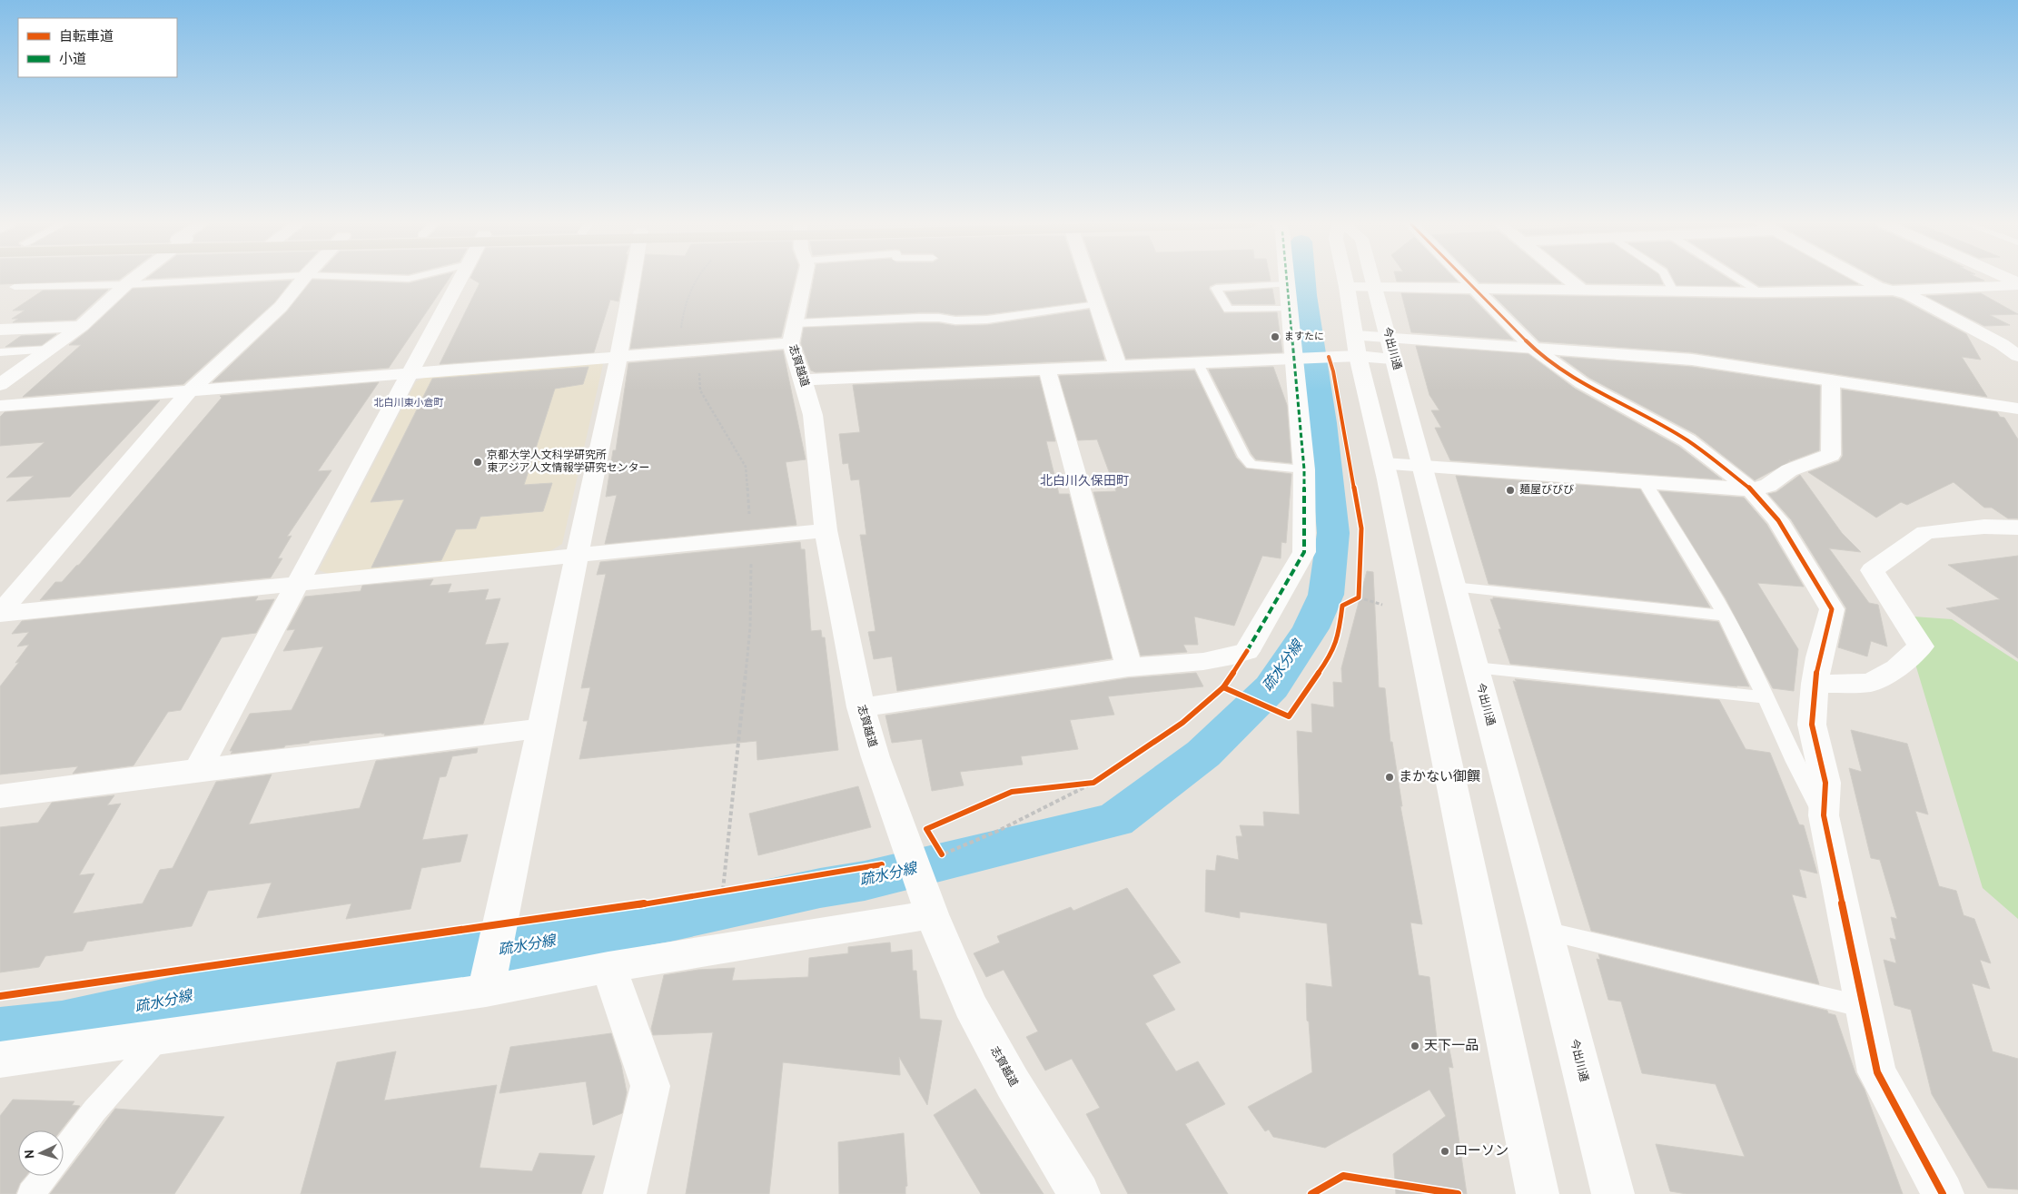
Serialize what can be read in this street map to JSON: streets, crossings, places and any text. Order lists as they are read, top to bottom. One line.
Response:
{"streets":{"street":["今出川通","志賀越道"]},"districts":["北白川東小倉町","北白川久保田町"],"water":["疏水分線"],"places":["ますたに","京都大学人文科学研究所 東アジア人文情報学研究センター","麺屋びびび","まかない御饌","天下一品","ローソン"],"legend":["自転車道","小道"],"north":"left"}
